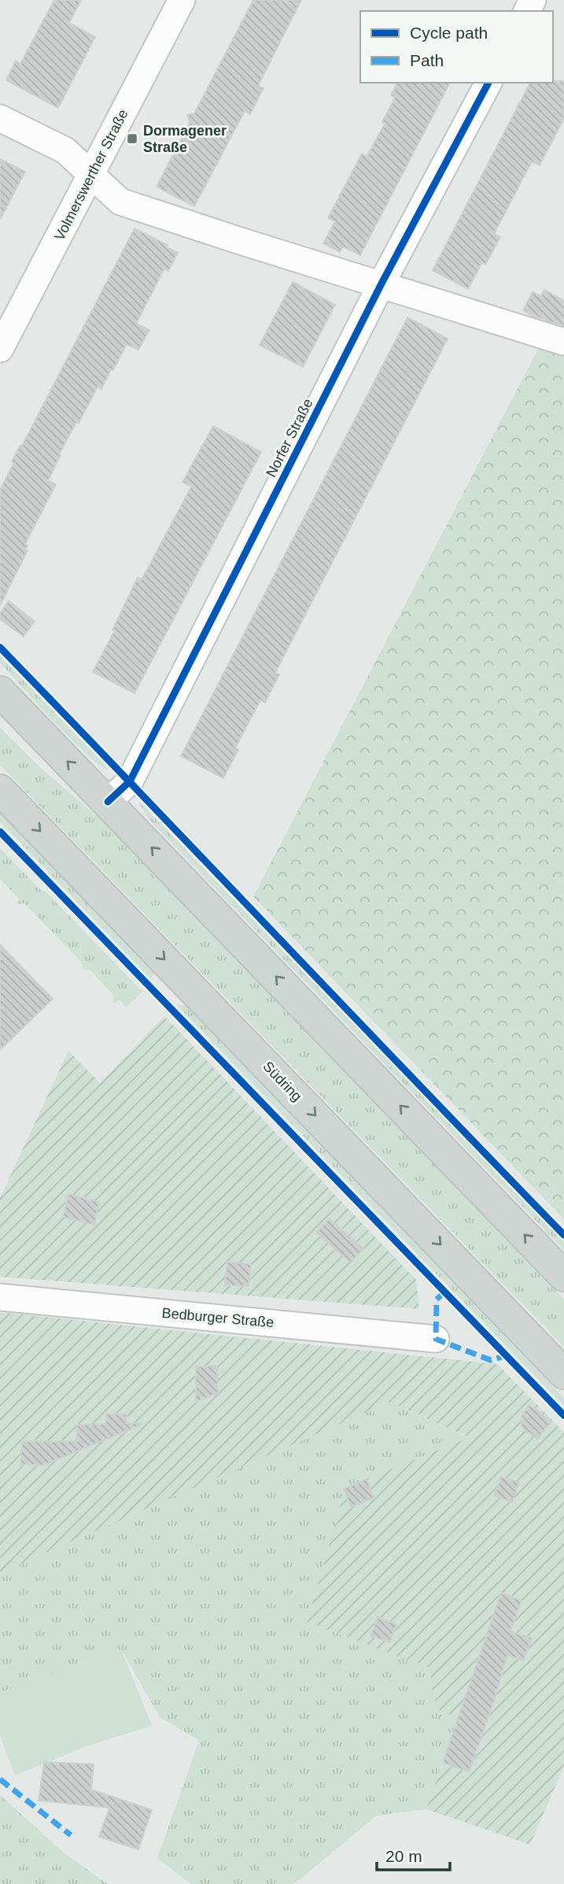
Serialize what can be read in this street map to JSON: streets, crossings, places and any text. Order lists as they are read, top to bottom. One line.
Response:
{"streets":{"main road":["Südring"],"street":["Volmerswerther Straße","Norfer Straße","Bedburger Straße"]},"places":{"transit":["Dormagener Straße"]},"legend":["Cycle path","Path"],"scale_bar":"20 m"}
